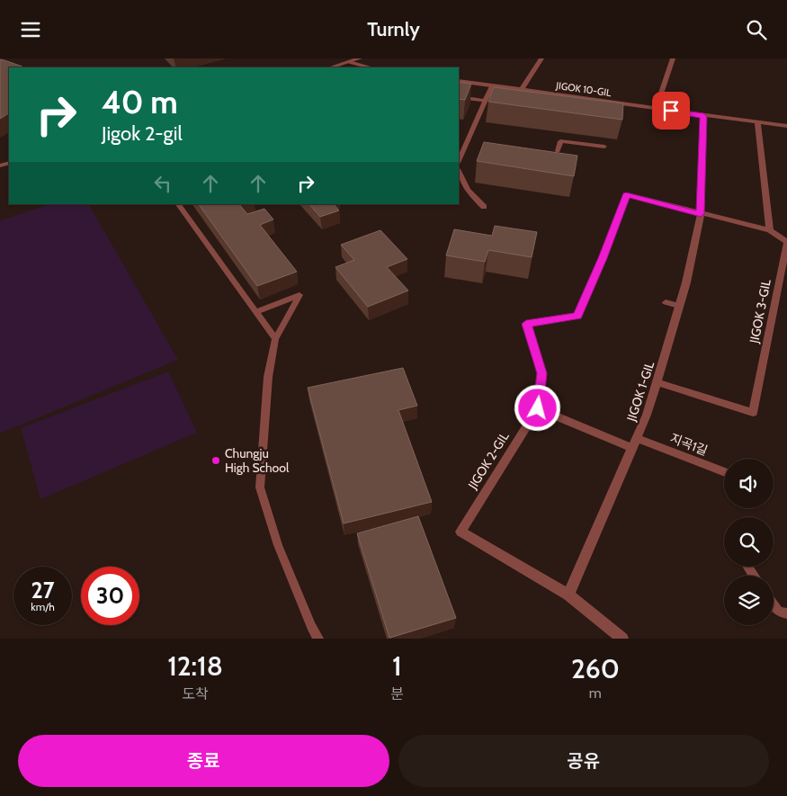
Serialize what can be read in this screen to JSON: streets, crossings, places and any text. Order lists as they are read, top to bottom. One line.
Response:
{"streets":{"street":["JIGOK 10-GIL","JIGOK 3-GIL","JIGOK 1-GIL","지곡1길","JIGOK 2-GIL"]},"crossings":[["JIGOK 10-GIL","JIGOK 1-GIL"],["JIGOK 3-GIL","JIGOK 1-GIL"],["JIGOK 1-GIL","지곡1길"],["JIGOK 1-GIL","JIGOK 2-GIL"],["지곡1길","JIGOK 2-GIL"]],"places":["Chungju High School"],"page":{"header":"Turnly","turn":["40 m","Jigok 2-gil"],"speed":"27 km/h","limit":"30","eta":["12:18","도착","1","분","260","m"],"buttons":["종료","공유"]}}
